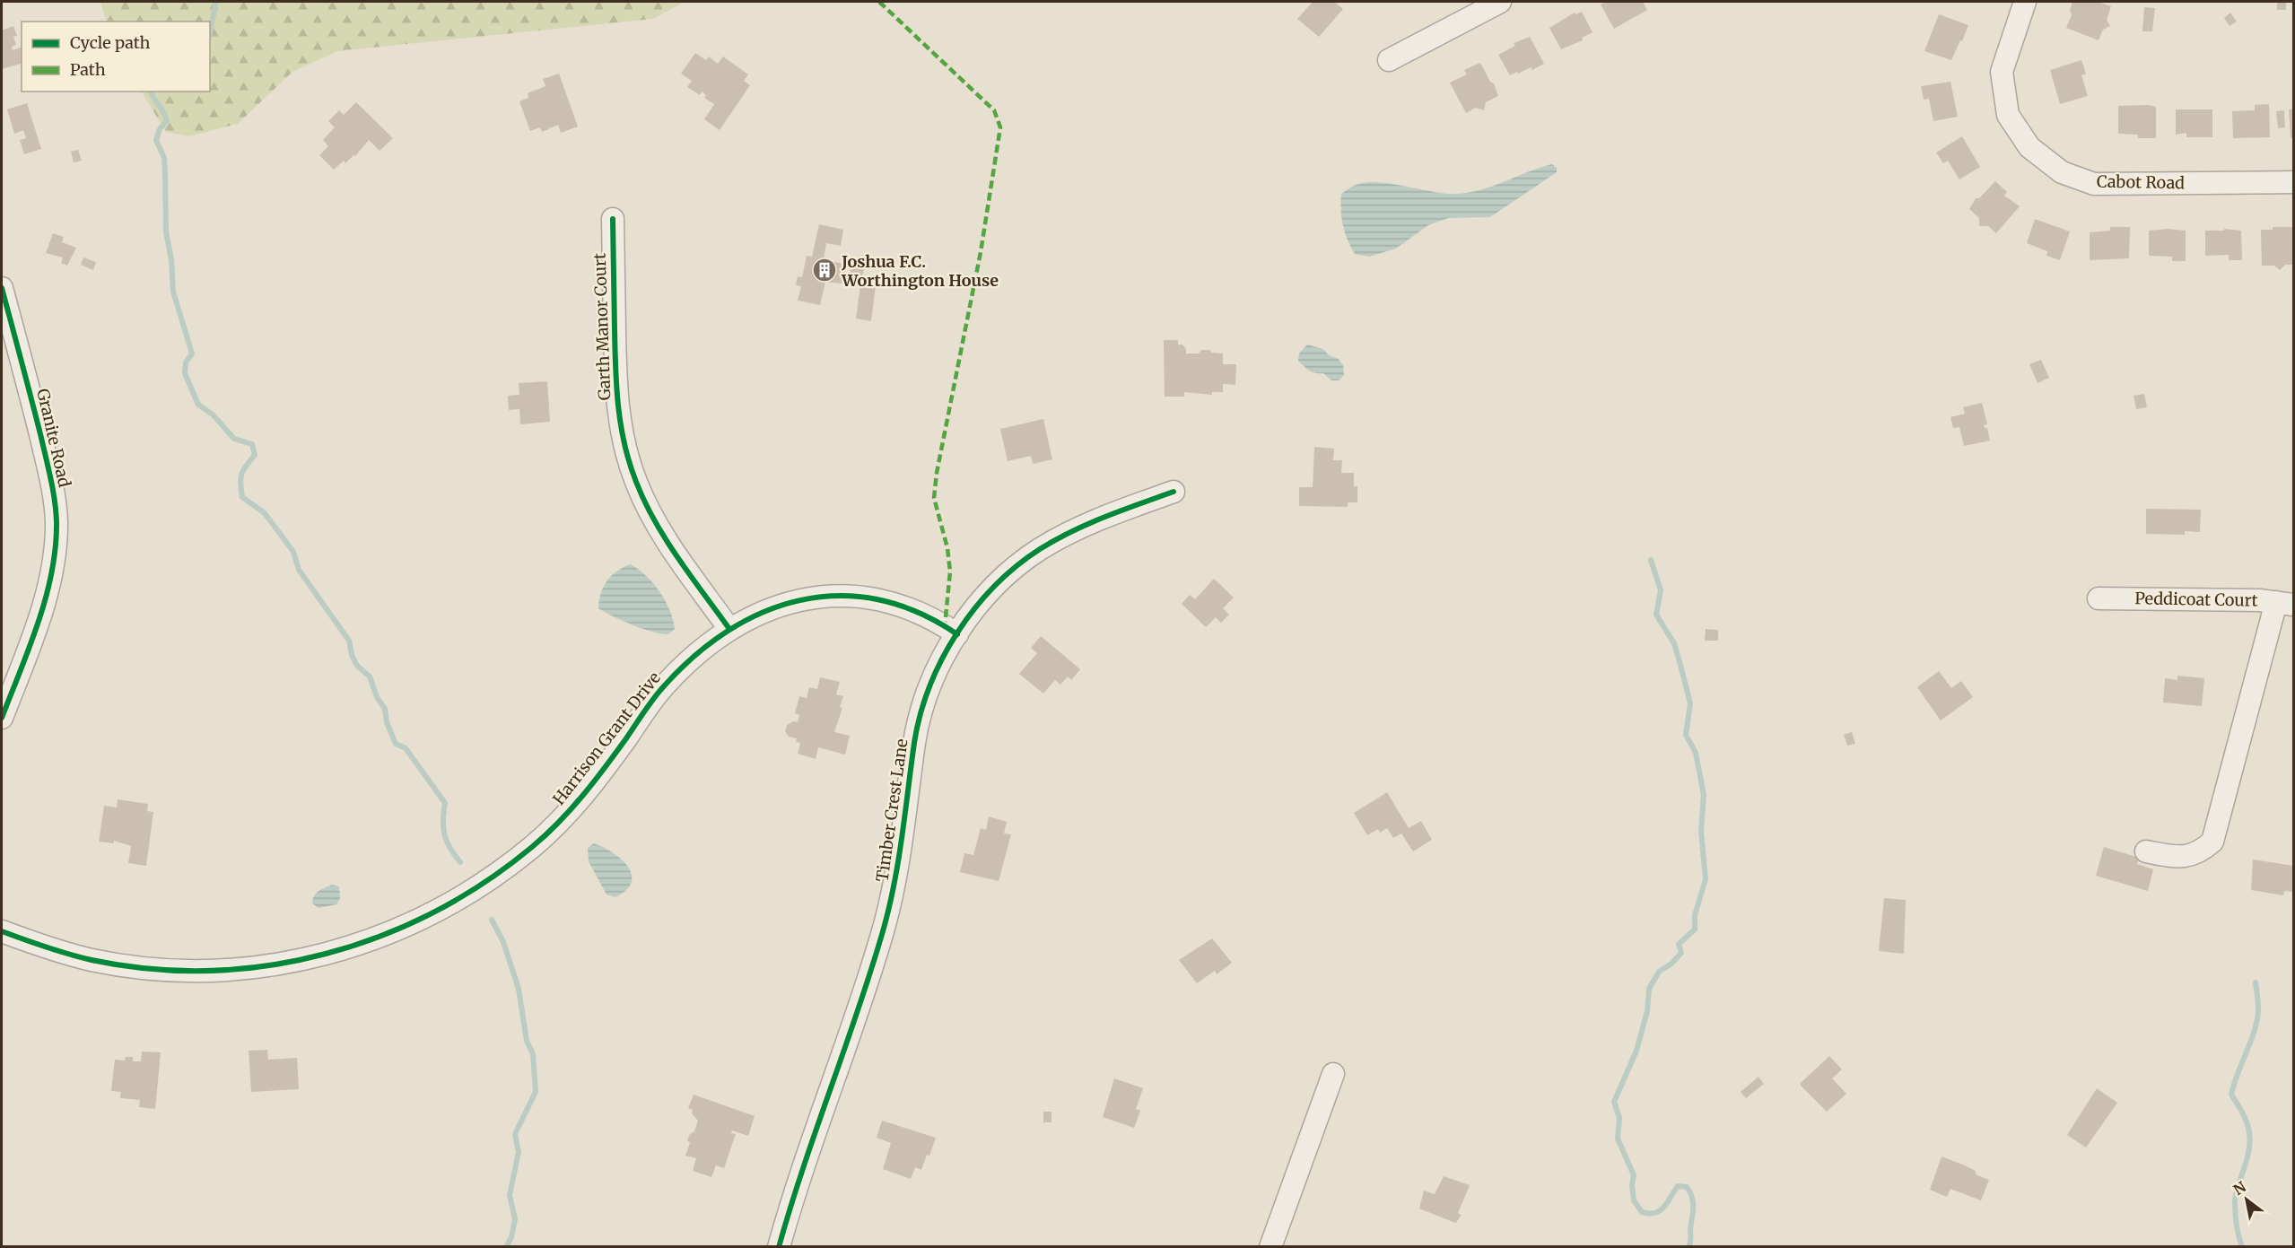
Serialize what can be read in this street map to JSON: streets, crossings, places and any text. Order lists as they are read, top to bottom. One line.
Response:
{"streets":{"street":["Cabot Road","Garth Manor Court","Granite Road","Peddicoat Court","Harrison Grant Drive","Timber Crest Lane"]},"crossings":[["Garth Manor Court","Harrison Grant Drive"],["Harrison Grant Drive","Timber Crest Lane"]],"places":{"building":["Joshua F.C. Worthington House"]},"legend":["Cycle path","Path"],"north":"top left"}
